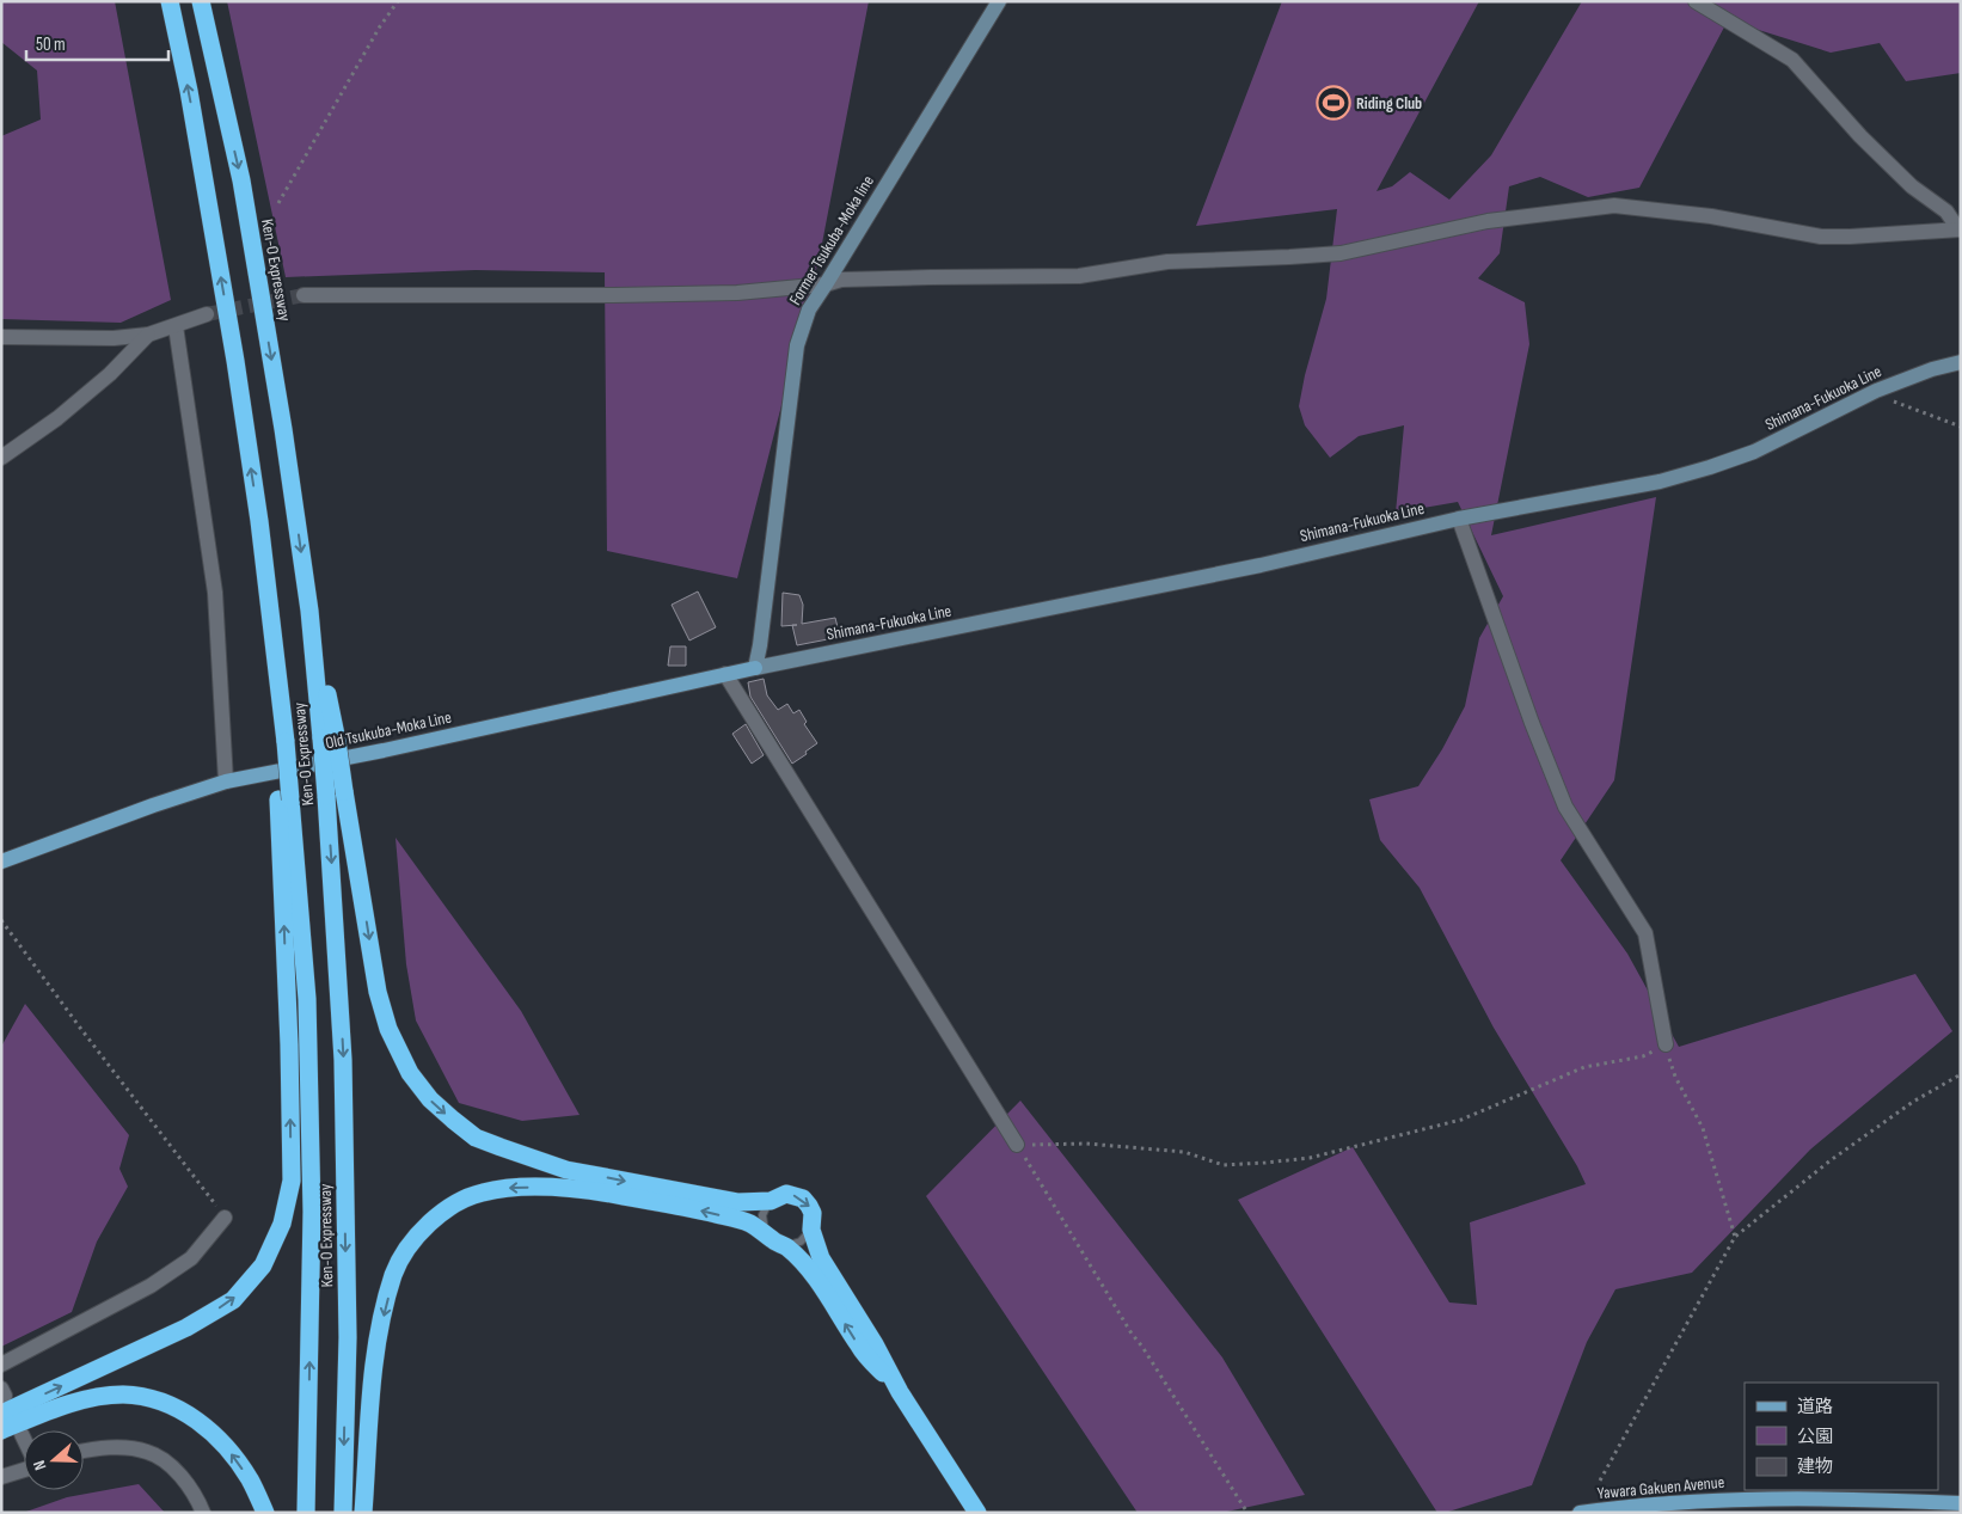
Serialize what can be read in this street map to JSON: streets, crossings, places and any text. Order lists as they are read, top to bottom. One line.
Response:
{"streets":{"highway":["Ken-O Expressway"],"main road":["Former Tsukuba-Moka line","Shimana-Fukuoka Line","Old Tsukuba-Moka Line","Yawara Gakuen Avenue"]},"crossings":[["Former Tsukuba-Moka line","Shimana-Fukuoka Line"],["Former Tsukuba-Moka line","Old Tsukuba-Moka Line"],["Shimana-Fukuoka Line","Old Tsukuba-Moka Line"]],"places":{"sports":["Riding Club"]},"legend":["道路","公園","建物"],"scale_bar":"50 m","north":"left"}
